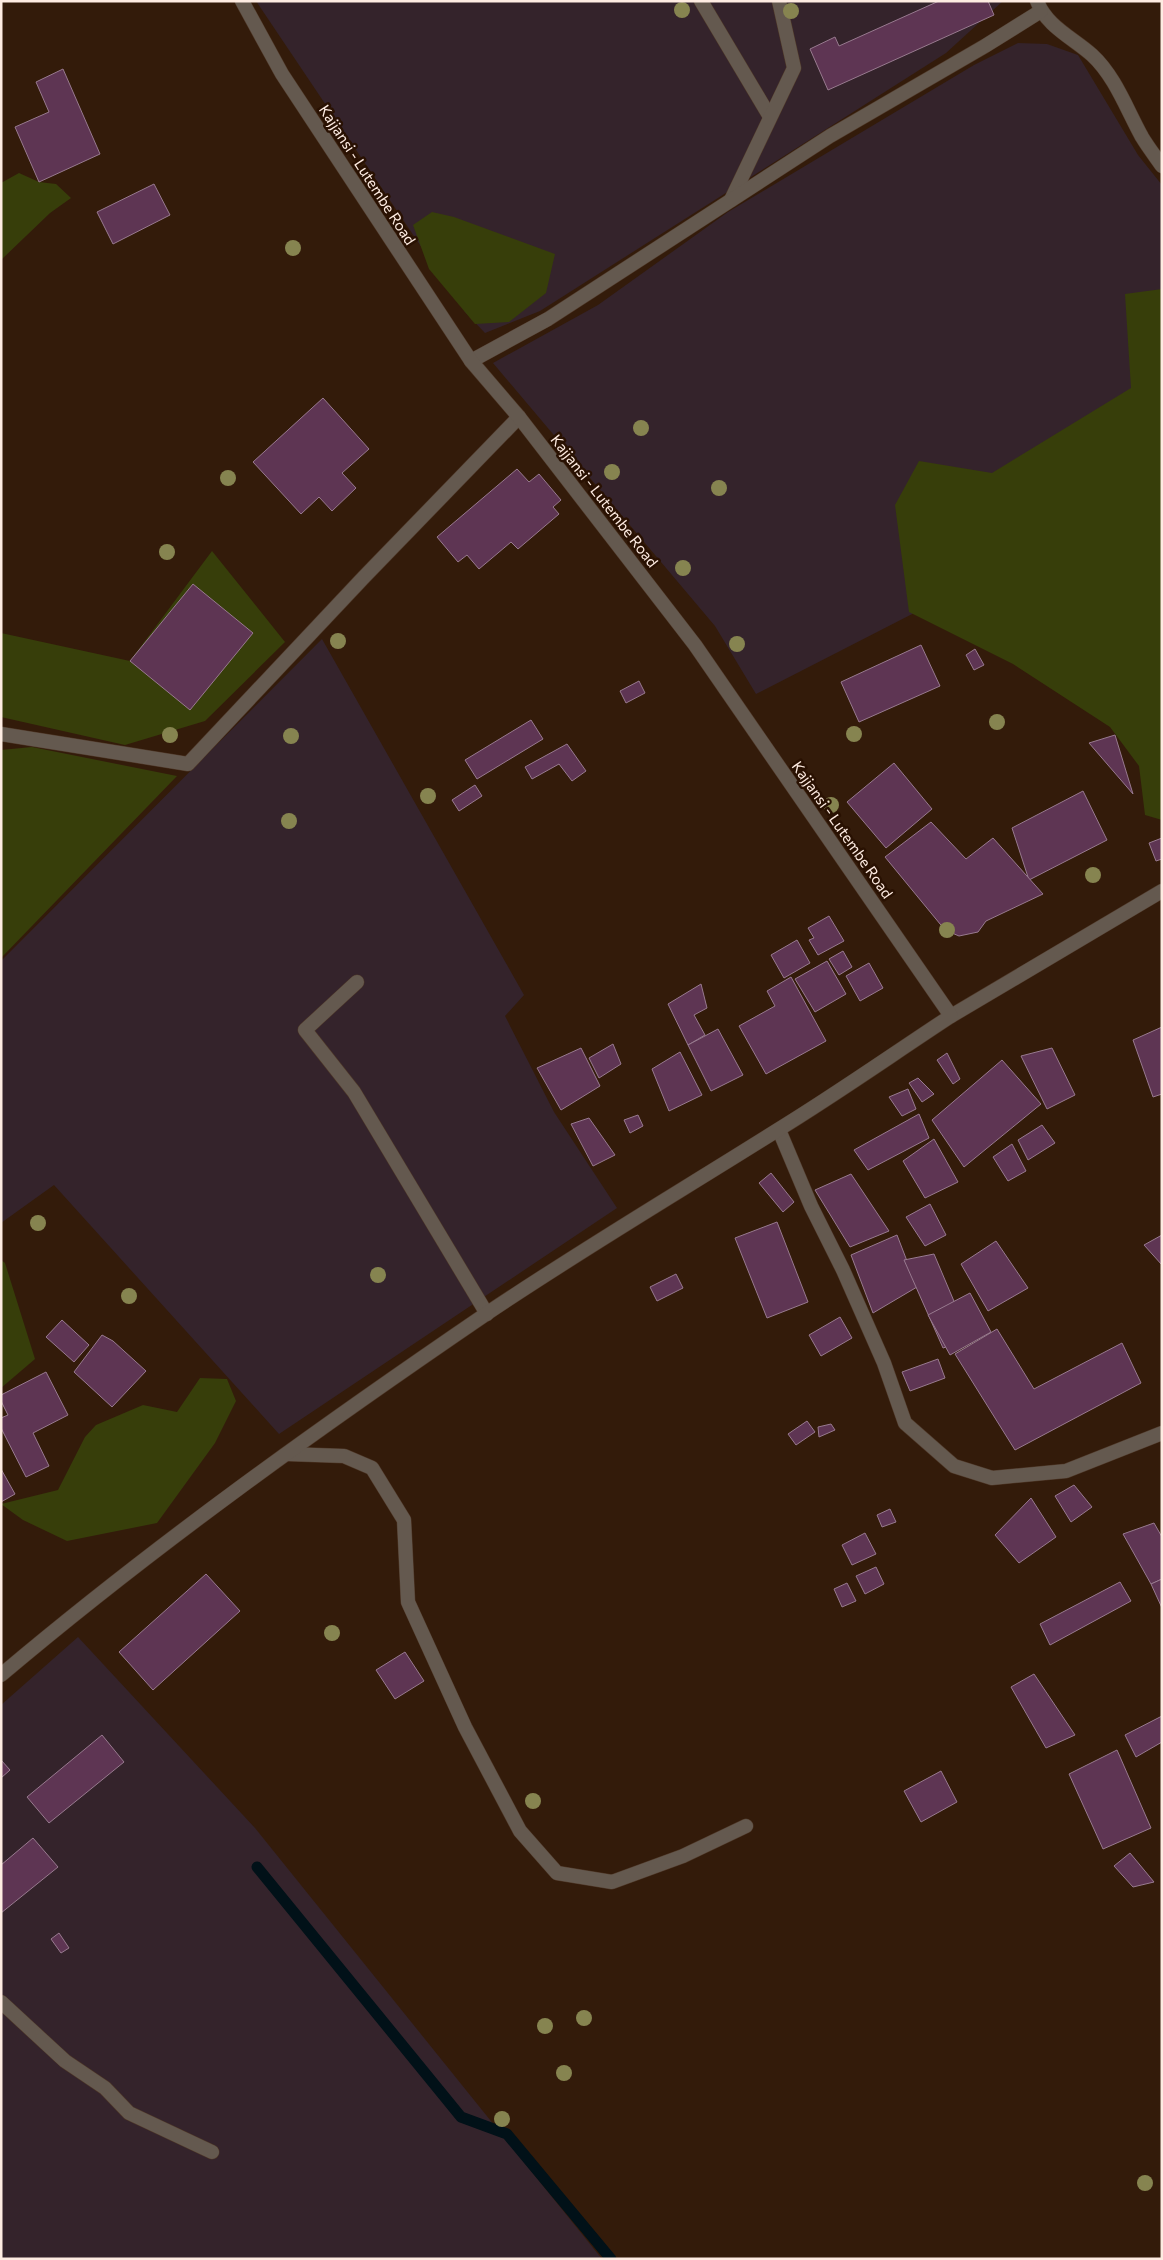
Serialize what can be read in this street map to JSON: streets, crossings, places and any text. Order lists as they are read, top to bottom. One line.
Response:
{"streets":{"street":["Kajjansi - Lutembe Road"]}}
